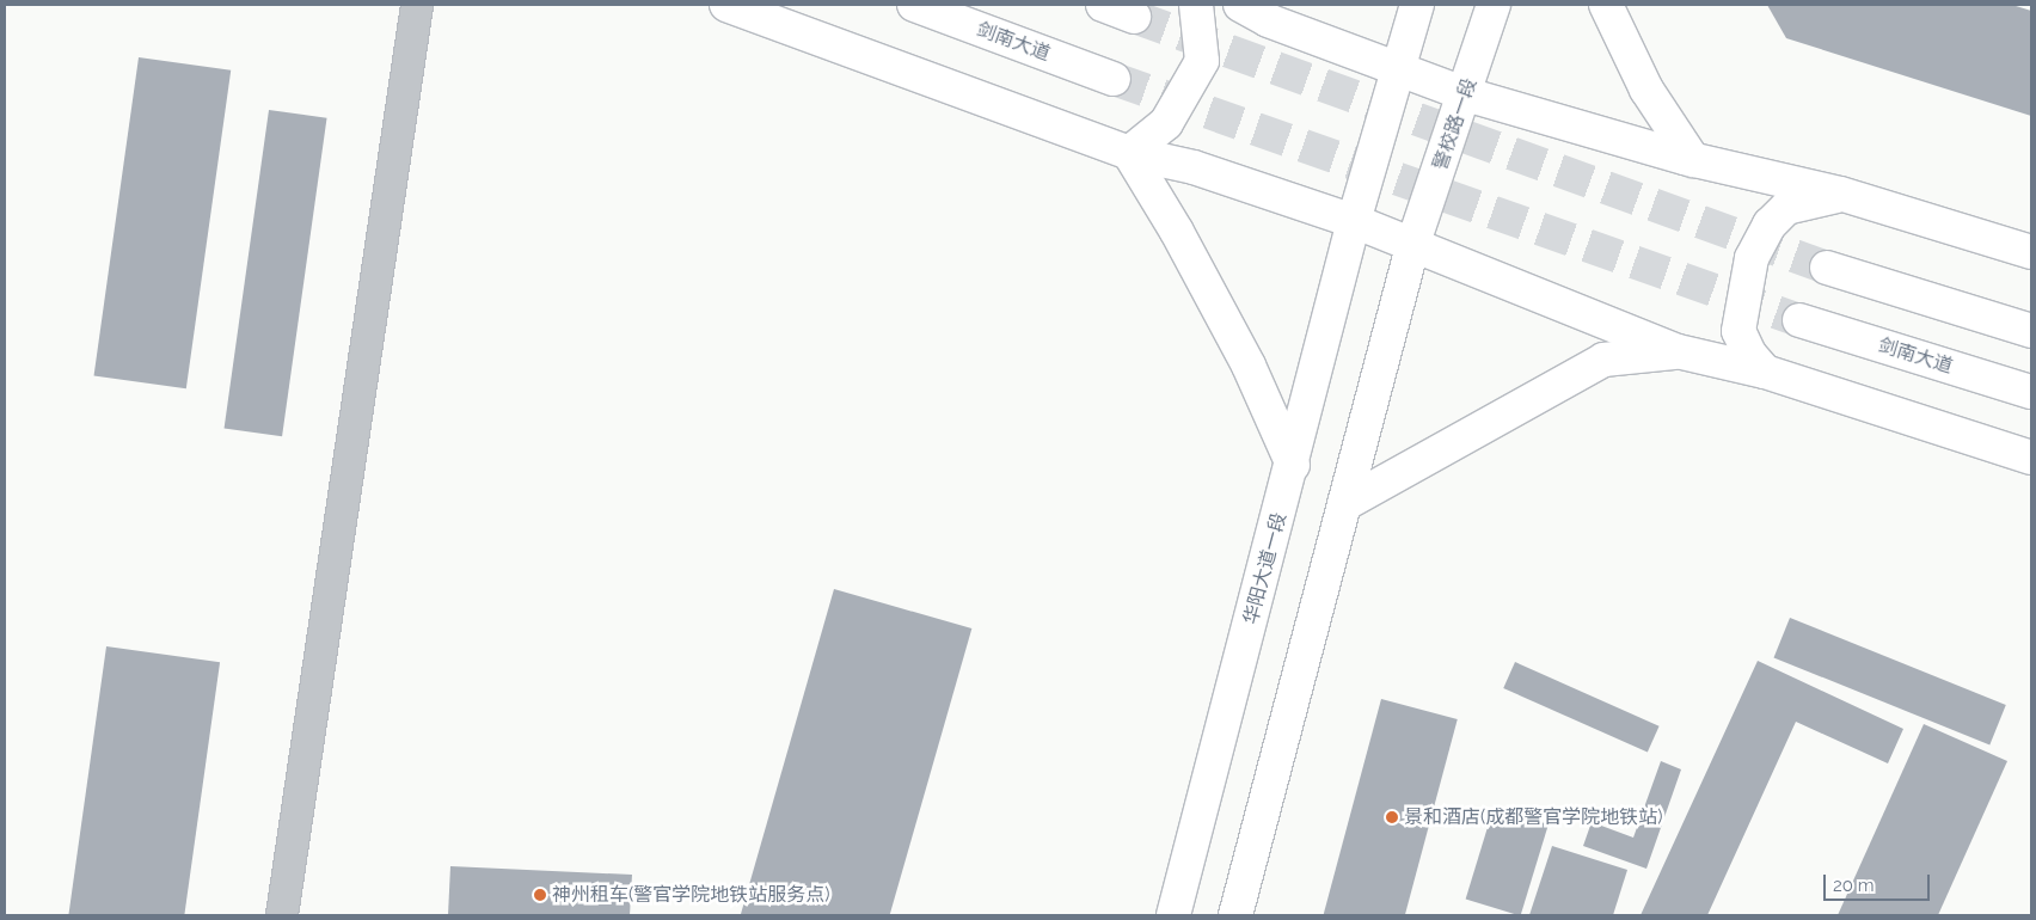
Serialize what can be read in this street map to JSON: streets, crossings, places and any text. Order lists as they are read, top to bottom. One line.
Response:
{"streets":{"main road":["剑南大道","警校路一段","华阳大道一段"]},"places":["景和酒店(成都警官学院地铁站)","神州租车(警官学院地铁站服务点)"],"scale_bar":"20 m"}
